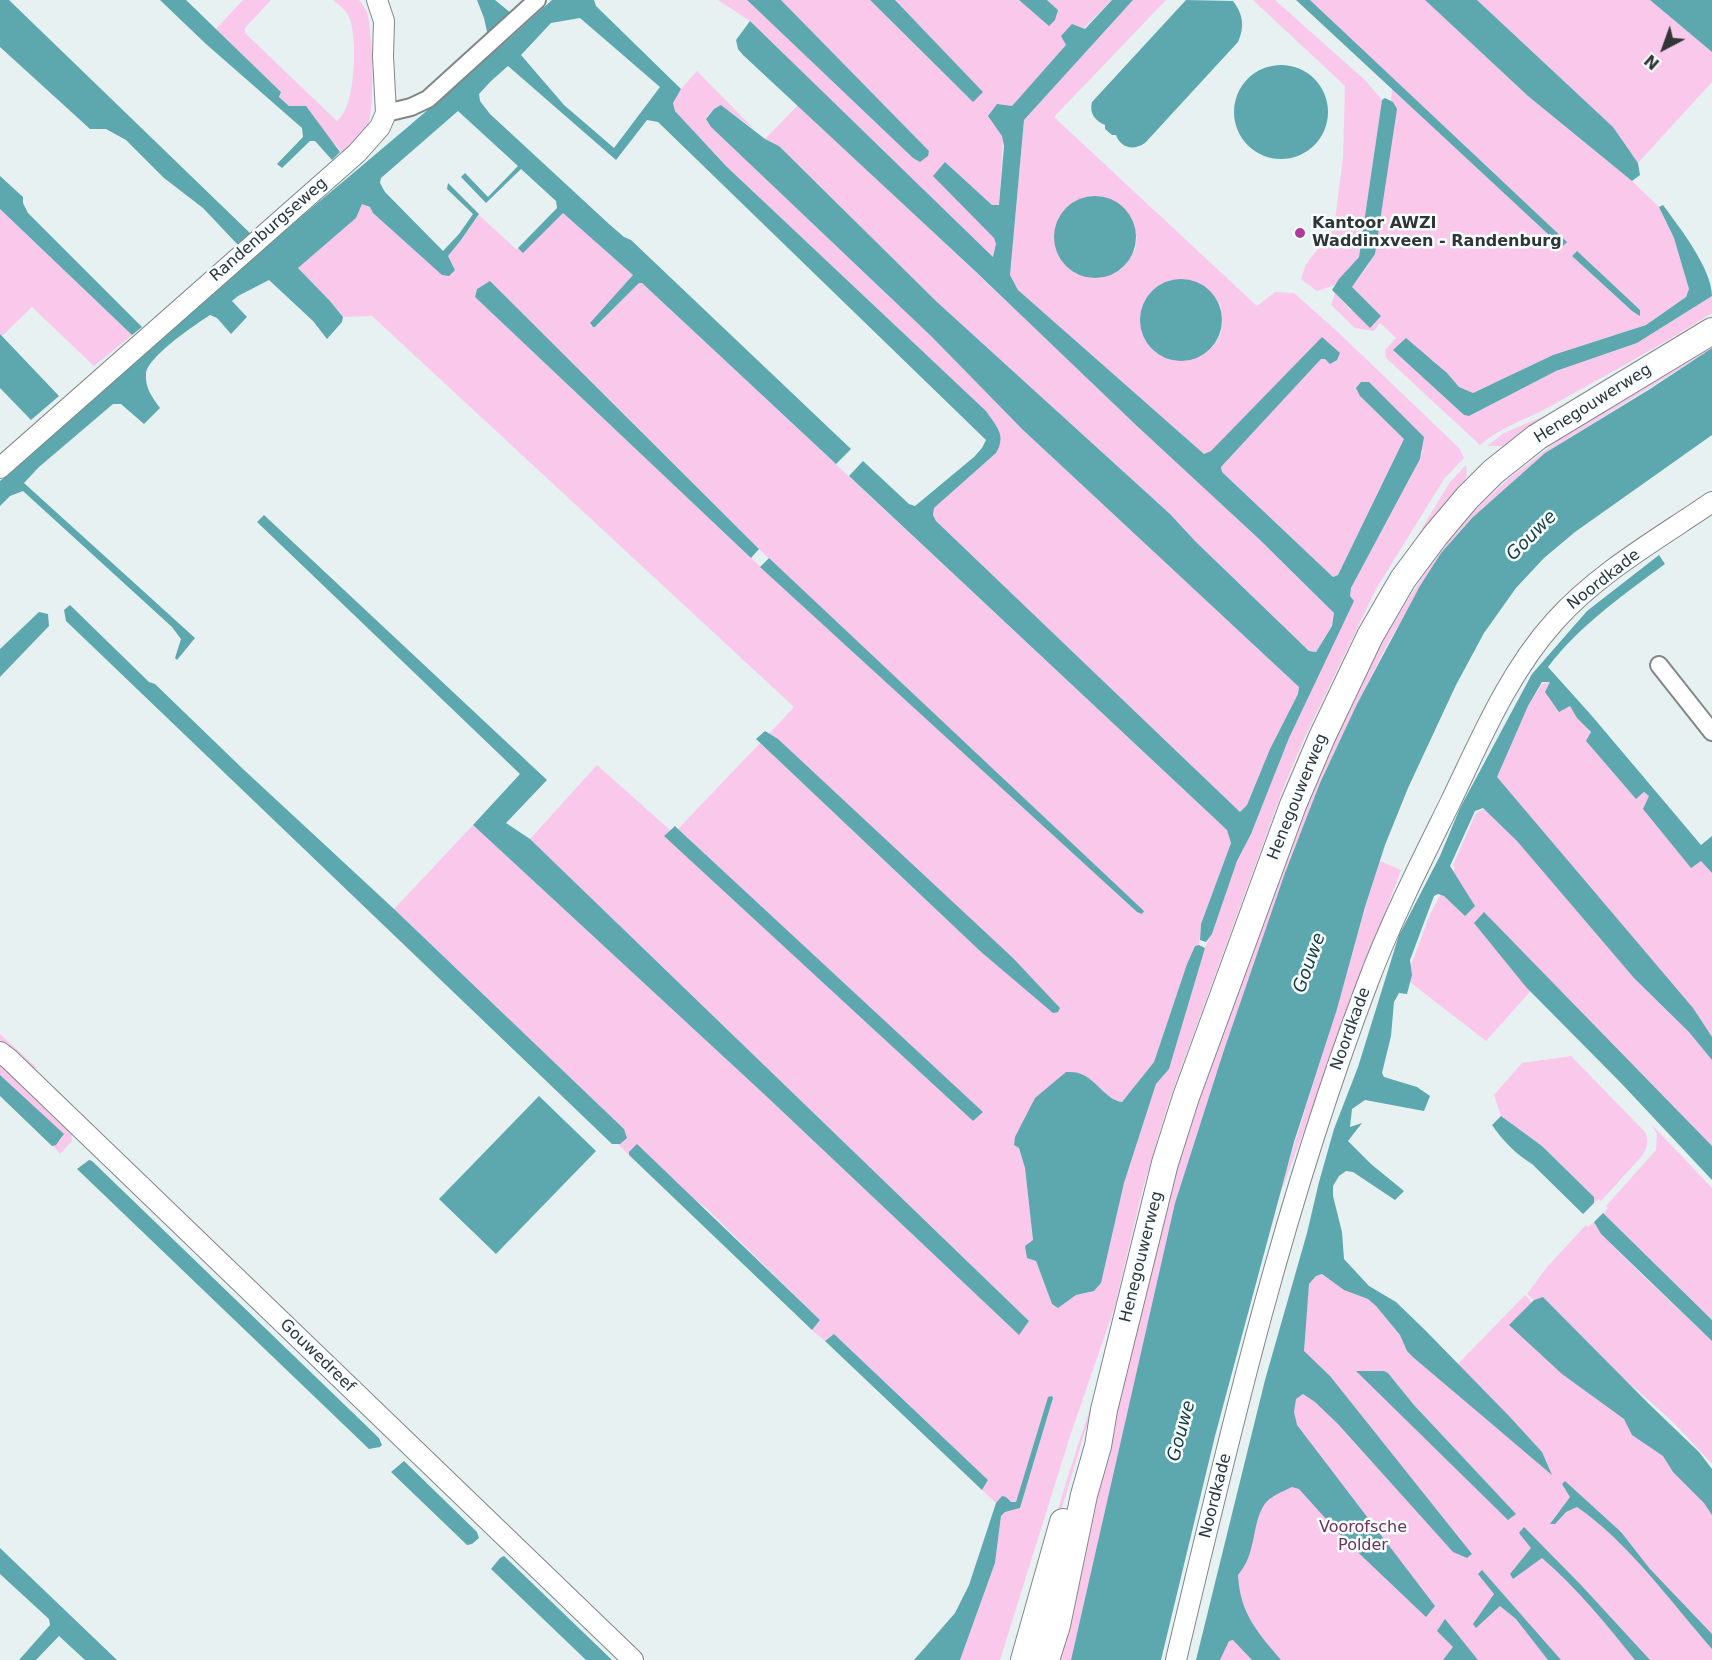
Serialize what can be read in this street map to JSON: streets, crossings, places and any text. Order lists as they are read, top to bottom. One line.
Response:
{"streets":{"main road":["Henegouwerweg"],"street":["Randenburgseweg","Noordkade","Gouwedreef"]},"water":["Gouwe"],"parks":["Voorofsche Polder"],"places":["Kantoor AWZI Waddinxveen - Randenburg"],"north":"bottom left"}
